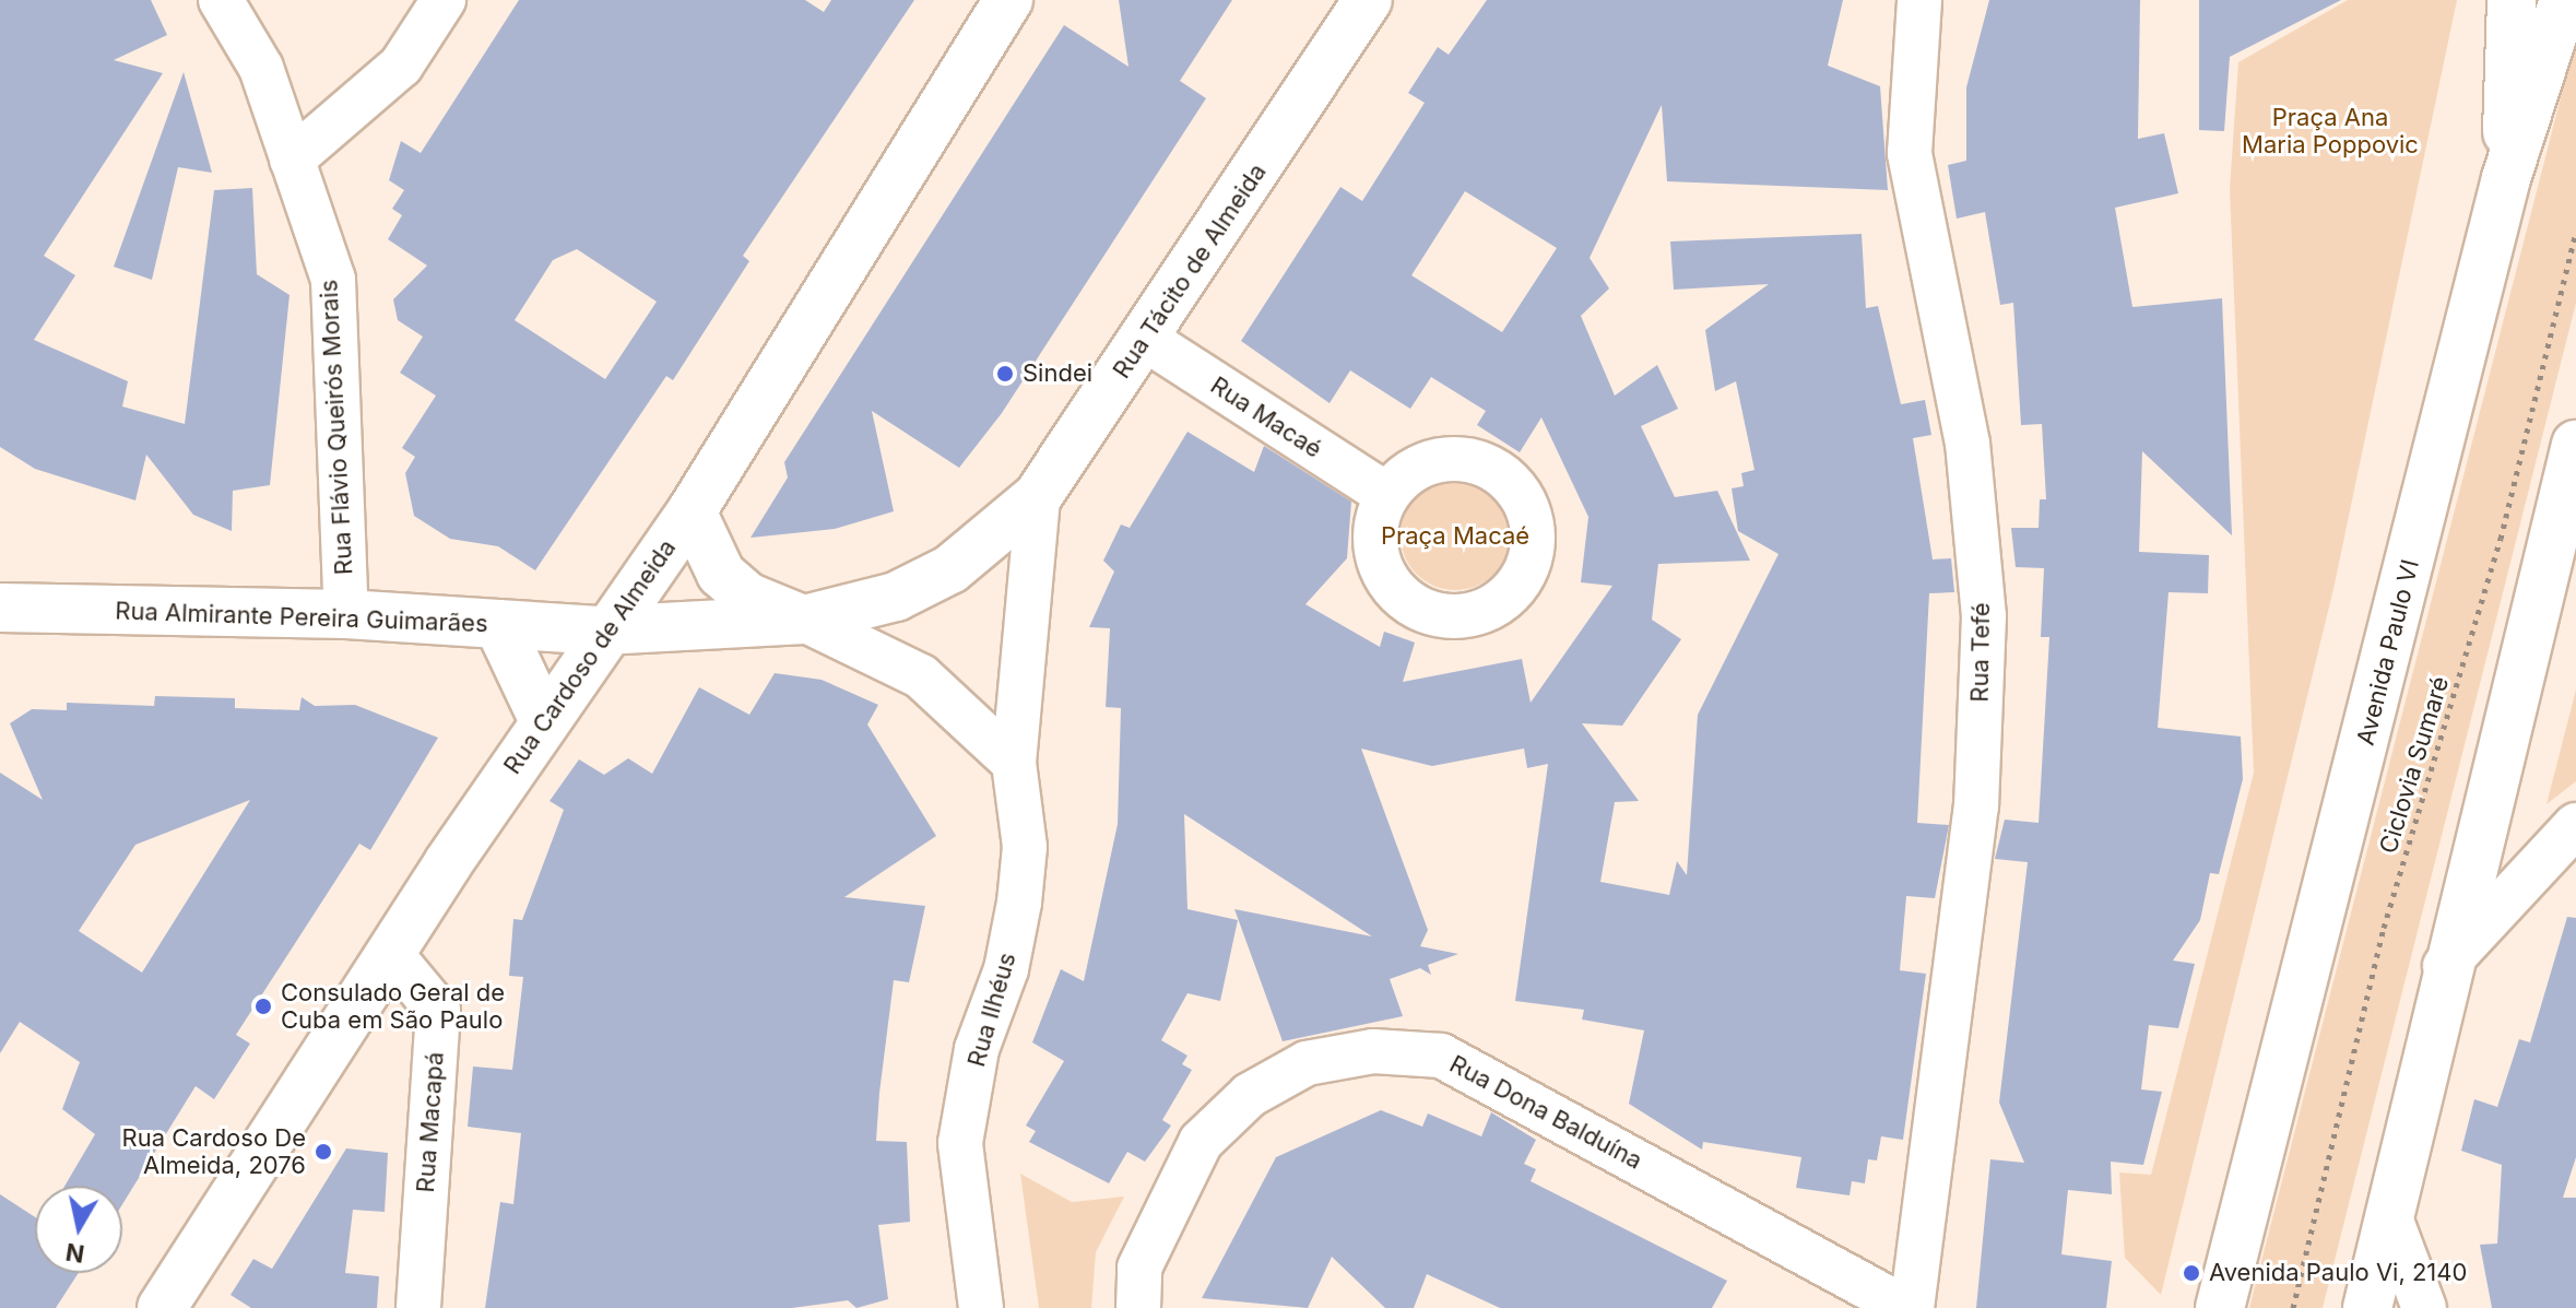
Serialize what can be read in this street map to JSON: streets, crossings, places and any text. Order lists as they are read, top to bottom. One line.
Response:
{"streets":{"main road":["Rua Tácito de Almeida","Rua Almirante Pereira Guimarães","Avenida Paulo VI","Rua Cardoso de Almeida"],"street":["Rua Macaé","Rua Flávio Queirós Morais","Rua Tefé","Rua Ilhéus","Rua Dona Balduína","Rua Macapá"],"path":["Ciclovia Sumaré"]},"crossings":[["Rua Tácito de Almeida","Rua Macaé"],["Rua Tácito de Almeida","Rua Almirante Pereira Guimarães"],["Rua Tácito de Almeida","Rua Cardoso de Almeida"],["Rua Tácito de Almeida","Rua Ilhéus"],["Rua Flávio Queirós Morais","Rua Almirante Pereira Guimarães"],["Rua Almirante Pereira Guimarães","Rua Cardoso de Almeida"],["Rua Tefé","Rua Dona Balduína"],["Rua Cardoso de Almeida","Rua Macapá"]],"parks":["Praça Ana Maria Poppovic","Praça Macaé"],"places":["Sindei","Consulado Geral de Cuba em São Paulo","Rua Cardoso De Almeida, 2076","Avenida Paulo Vi, 2140"],"north":"bottom"}
